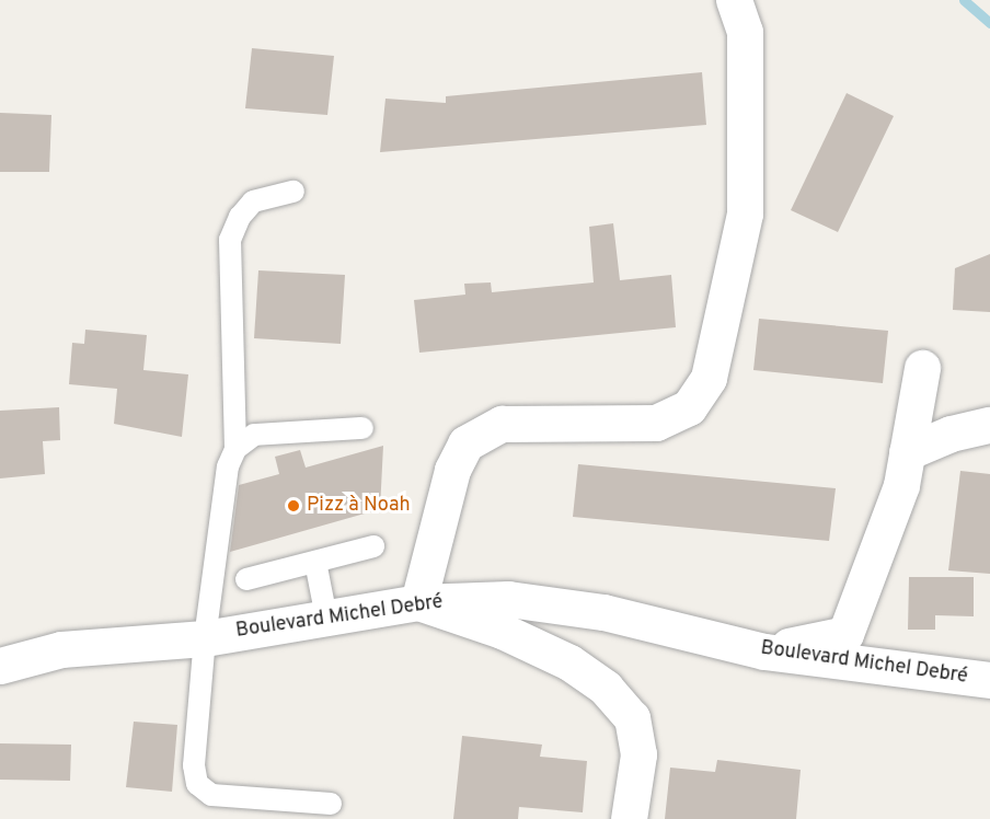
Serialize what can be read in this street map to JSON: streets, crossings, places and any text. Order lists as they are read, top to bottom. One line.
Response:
{"streets":{"street":["Boulevard Michel Debré"]},"places":["Pizz à Noah"]}
